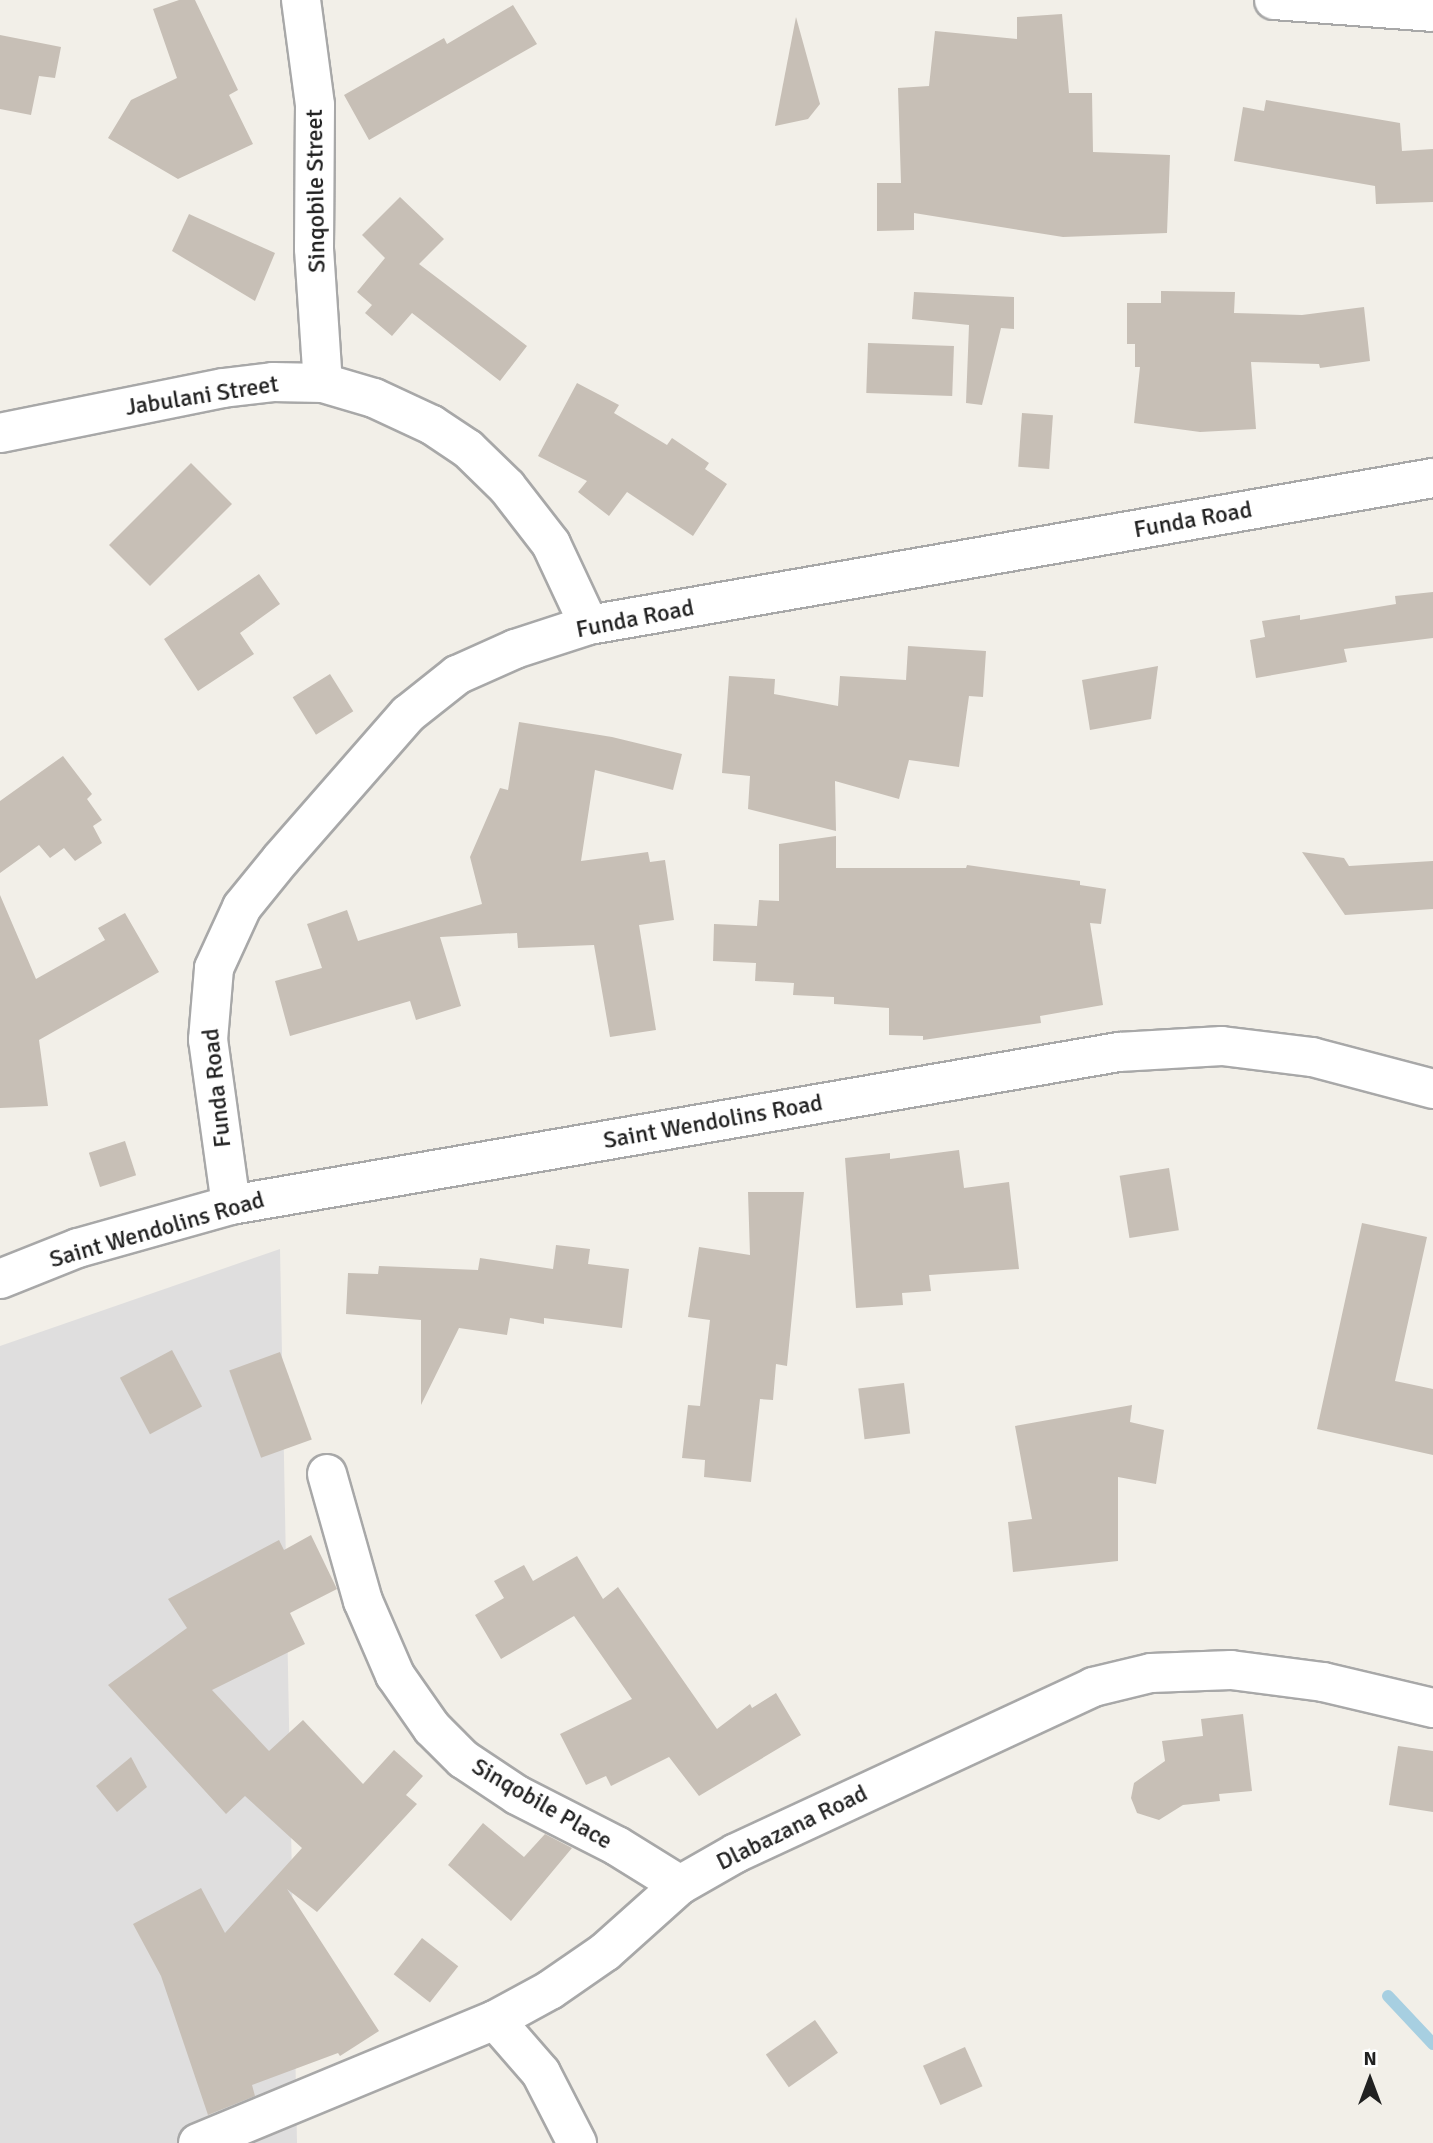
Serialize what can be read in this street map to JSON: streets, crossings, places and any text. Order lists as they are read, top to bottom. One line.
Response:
{"streets":{"street":["Sinqobile Street","Jabulani Street","Funda Road","Saint Wendolins Road","Sinqobile Place","Dlabazana Road"]},"crossings":[["Sinqobile Street","Jabulani Street"],["Jabulani Street","Funda Road"],["Funda Road","Saint Wendolins Road"],["Sinqobile Place","Dlabazana Road"]],"north":"top"}
